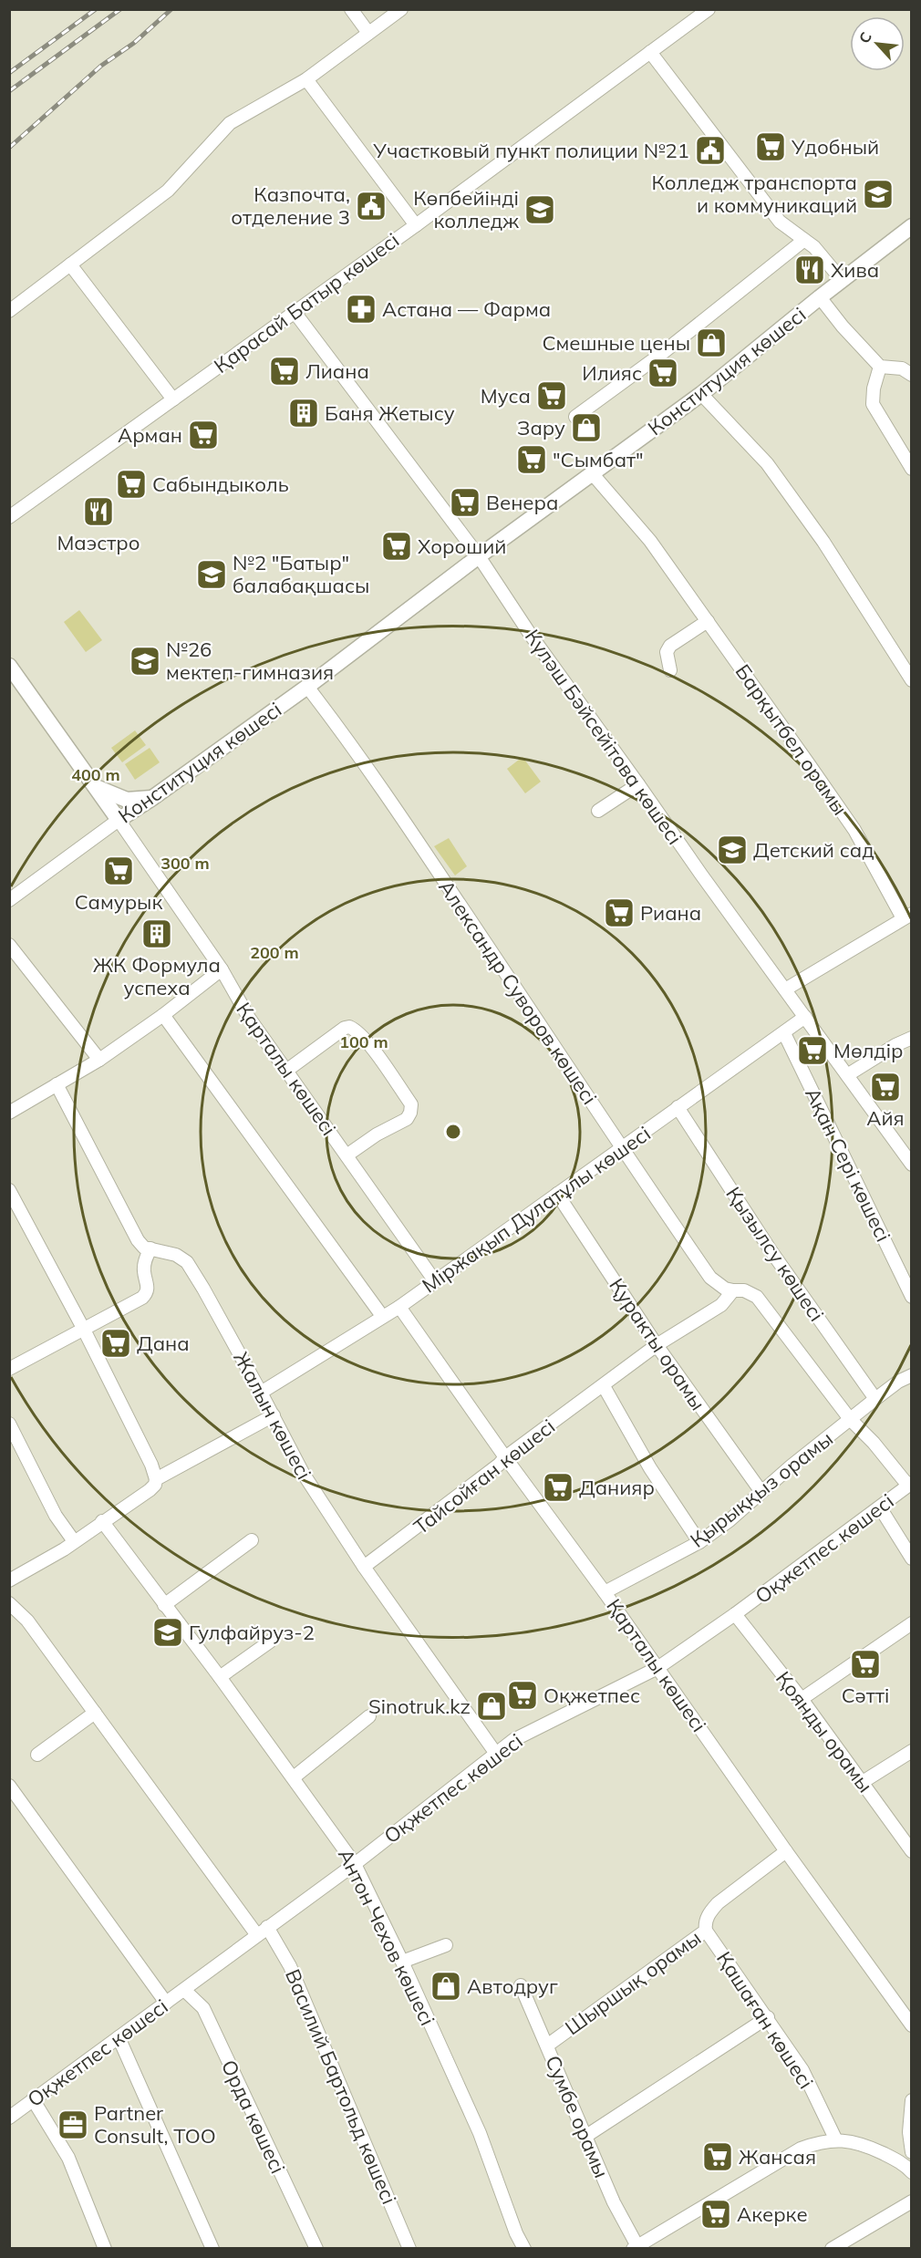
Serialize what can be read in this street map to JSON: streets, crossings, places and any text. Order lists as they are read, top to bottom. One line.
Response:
{"streets":{"main road":["Конституция көшесі","Қарталы көшесі"],"street":["Қарасай Батыр көшесі","Күләш Бәйсейітова көшесі","Барқытбел орамы","Александр Суворов көшесі","Ақан Сері көшесі","Міржақып Дулатұлы көшесі","Қызылсу көшесі","Қуракты орамы","Жалын көшесі","Тайсойған көшесі","Қырыққыз орамы","Оқжетпес көшесі","Қоянды орамы","Антон Чехов көшесі","Шыршық орамы","Қашаған көшесі","Василий Бартольд көшесі","Орда көшесі","Сумбе орамы"]},"crossings":[["Қарасай Батыр көшесі","Күләш Бәйсейітова көшесі"],["Конституция көшесі","Күләш Бәйсейітова көшесі"],["Конституция көшесі","Барқытбел орамы"],["Конституция көшесі","Александр Суворов көшесі"],["Конституция көшесі","Қарталы көшесі"],["Күләш Бәйсейітова көшесі","Міржақып Дулатұлы көшесі"],["Александр Суворов көшесі","Міржақып Дулатұлы көшесі"],["Александр Суворов көшесі","Тайсойған көшесі"],["Александр Суворов көшесі","Қырыққыз орамы"],["Александр Суворов көшесі","Оқжетпес көшесі"],["Қарталы көшесі","Міржақып Дулатұлы көшесі"],["Қарталы көшесі","Тайсойған көшесі"],["Қарталы көшесі","Қырыққыз орамы"],["Қарталы көшесі","Оқжетпес көшесі"],["Қарталы көшесі","Шыршық орамы"],["Ақан Сері көшесі","Міржақып Дулатұлы көшесі"],["Міржақып Дулатұлы көшесі","Қызылсу көшесі"],["Міржақып Дулатұлы көшесі","Қуракты орамы"],["Міржақып Дулатұлы көшесі","Жалын көшесі"],["Қызылсу көшесі","Қырыққыз орамы"],["Қуракты орамы","Тайсойған көшесі"],["Қуракты орамы","Қырыққыз орамы"],["Жалын көшесі","Тайсойған көшесі"],["Жалын көшесі","Оқжетпес көшесі"],["Оқжетпес көшесі","Қоянды орамы"],["Оқжетпес көшесі","Антон Чехов көшесі"],["Оқжетпес көшесі","Василий Бартольд көшесі"],["Оқжетпес көшесі","Орда көшесі"],["Шыршық орамы","Қашаған көшесі"],["Шыршық орамы","Сумбе орамы"]],"places":{"supermarket":["Удобный","Лиана","Илияс","Муса","Арман","\"Сымбат\"","Сабындыколь","Венера","Хороший","Самурык","Риана","Мөлдiр","Айя","Дана","Данияр","Сәттi","Оқжетпес","Жансая","Акерке"],"public building":["Участковый пункт полиции №21","Казпочта, отделение 3"],"school or university":["Колледж транспорта и коммуникаций","Көпбейінді колледж","№2 \"Батыр\" балабақшасы","№26 мектеп-гимназия","Детский сад","Гулфайруз-2"],"restaurant":["Хива","Маэстро"],"pharmacy":["Астана — Фарма"],"shop":["Смешные цены","Зару","Sinotruk.kz","Автодруг"],"building":["Баня Жетысу","ЖК Формула успеха"],"office":["Partner Consult, ТОО"]},"north":"top left","rings":["400 m","300 m","200 m","100 m"]}
